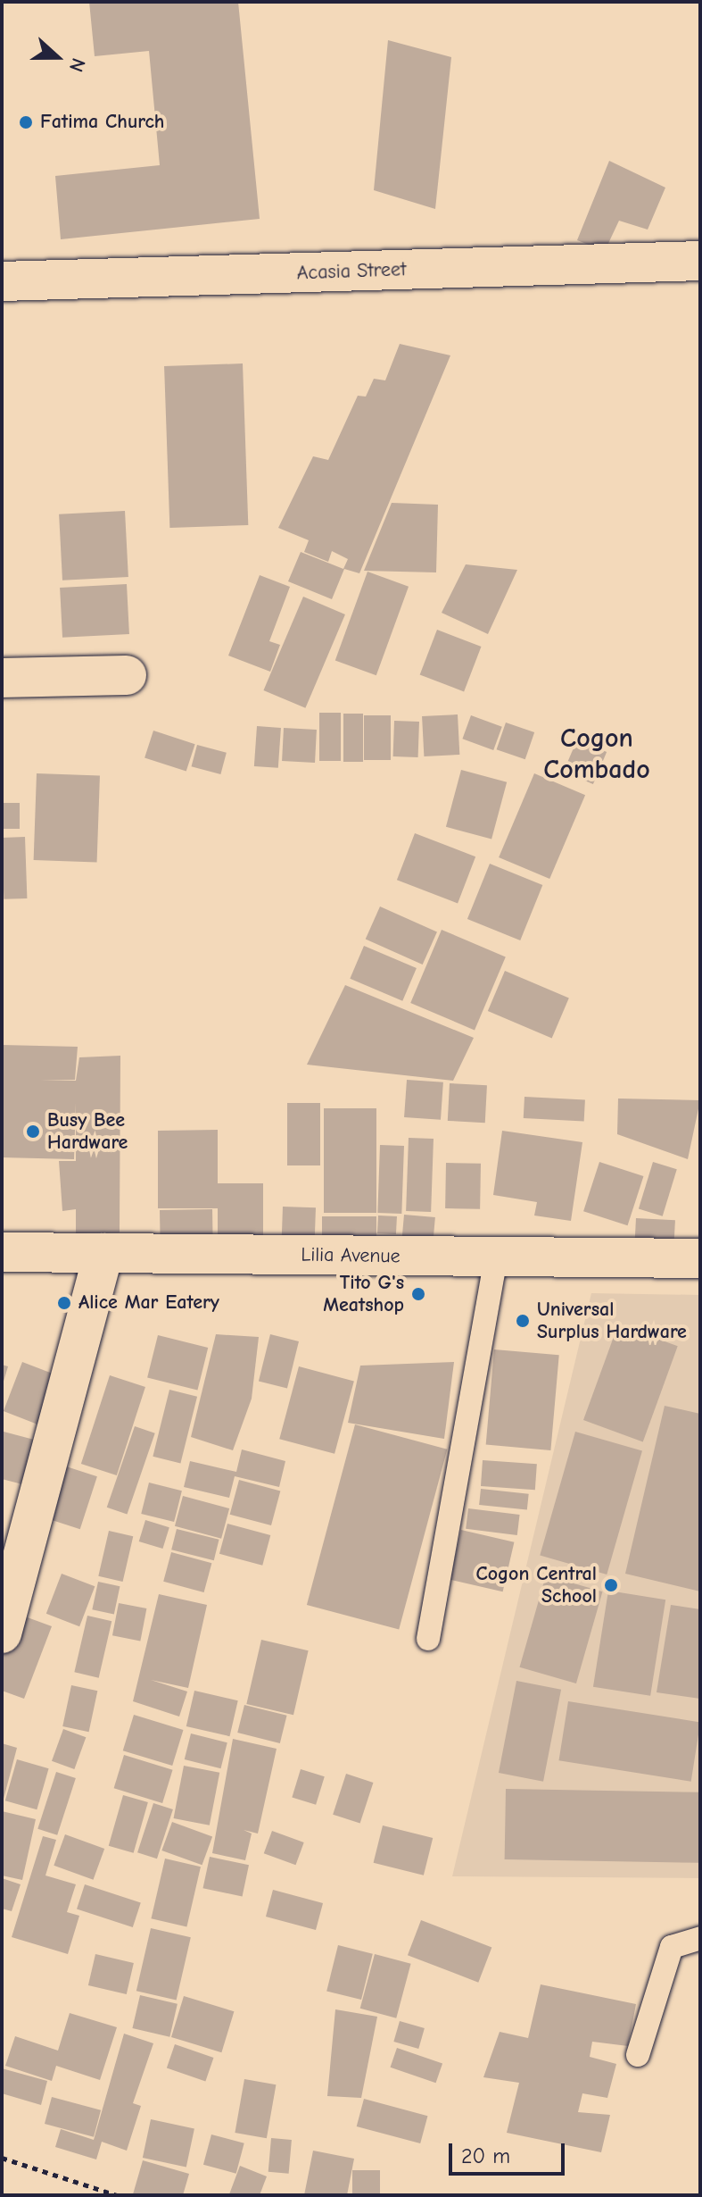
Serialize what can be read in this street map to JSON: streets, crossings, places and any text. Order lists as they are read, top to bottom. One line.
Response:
{"streets":{"main road":["Acasia Street","Lilia Avenue"]},"districts":["Cogon Combado"],"places":["Fatima Church","Busy Bee Hardware","Tito G's Meatshop","Alice Mar Eatery","Universal Surplus Hardware","Cogon Central School"],"scale_bar":"20 m","north":"right"}
